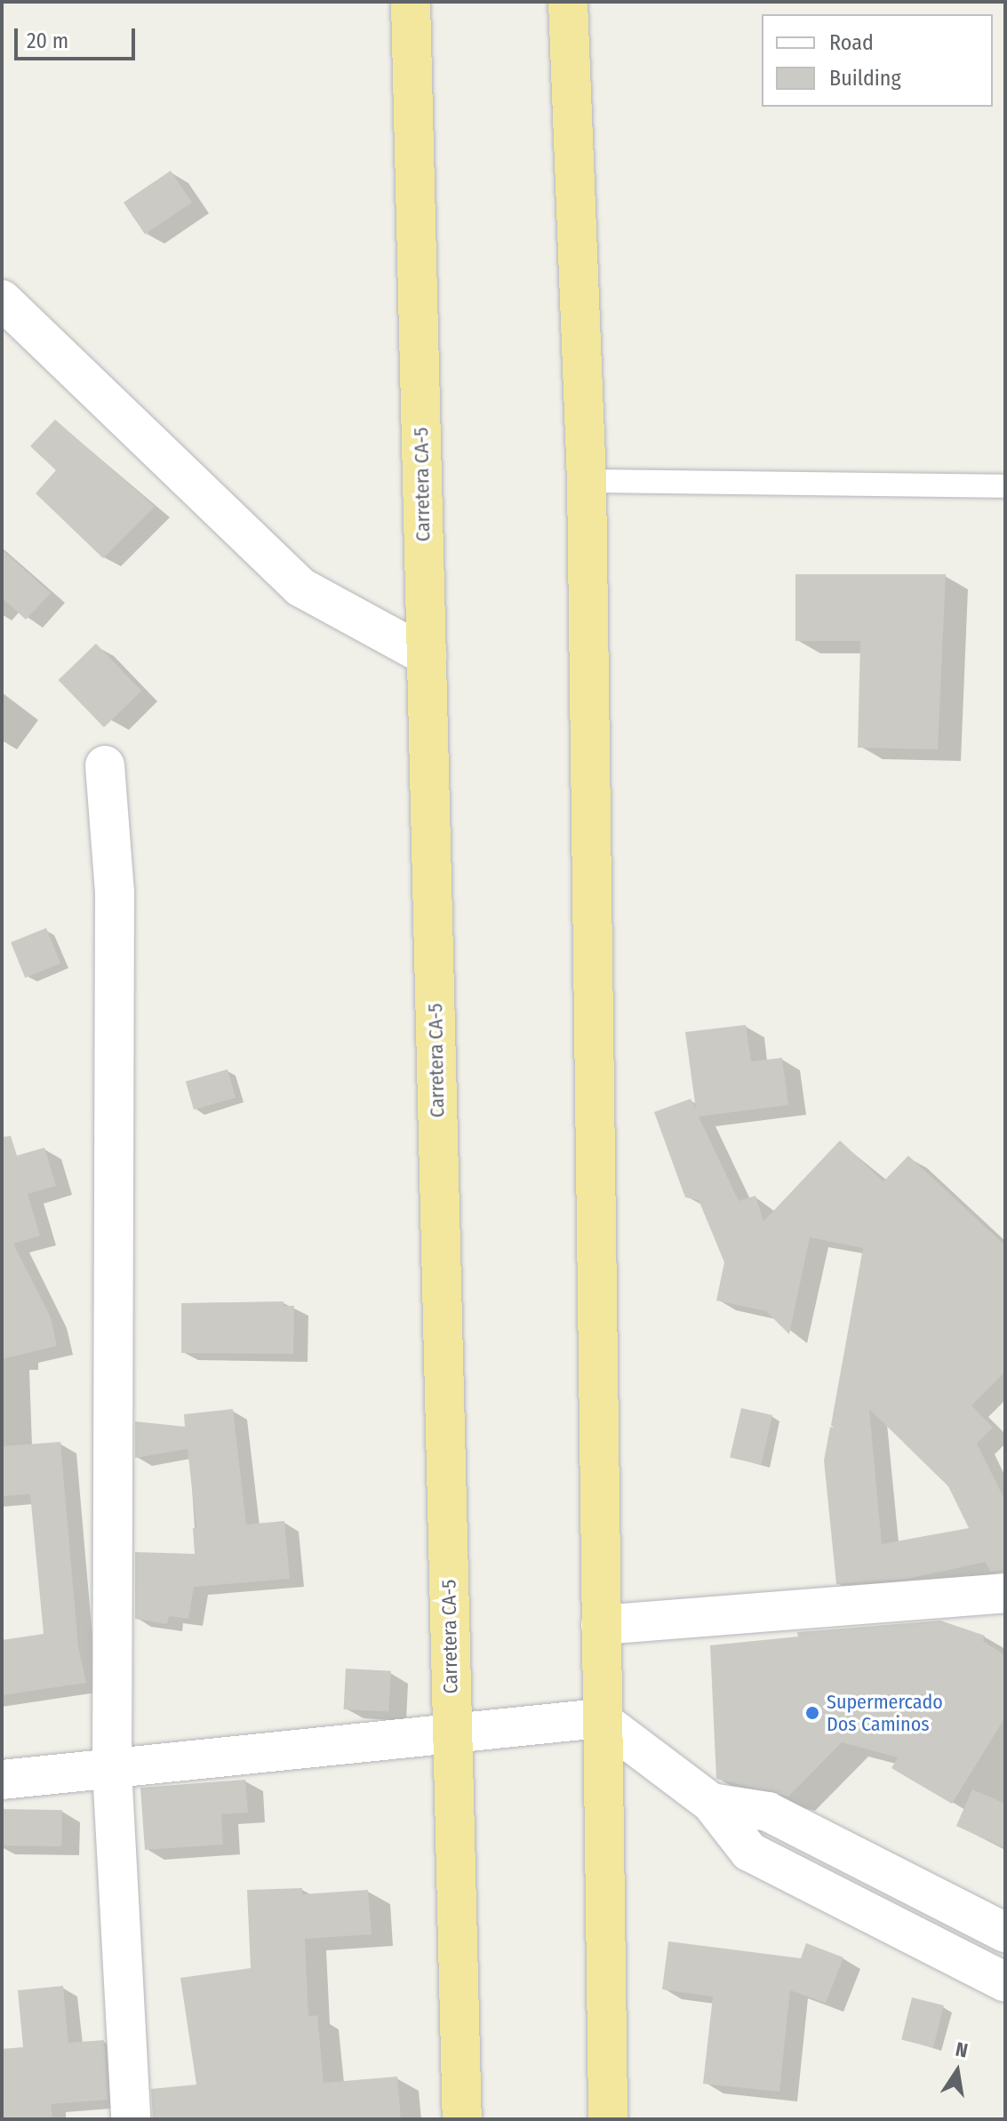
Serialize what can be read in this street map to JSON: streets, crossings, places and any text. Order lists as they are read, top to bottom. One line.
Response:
{"streets":{"highway":["Carretera CA-5"]},"places":["Supermercado Dos Caminos"],"legend":["Road","Building"],"scale_bar":"20 m","north":"top"}
